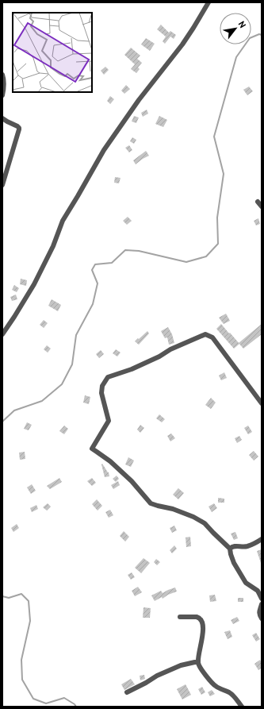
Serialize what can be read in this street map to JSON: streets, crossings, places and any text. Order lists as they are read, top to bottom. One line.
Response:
{"north":"top right"}
